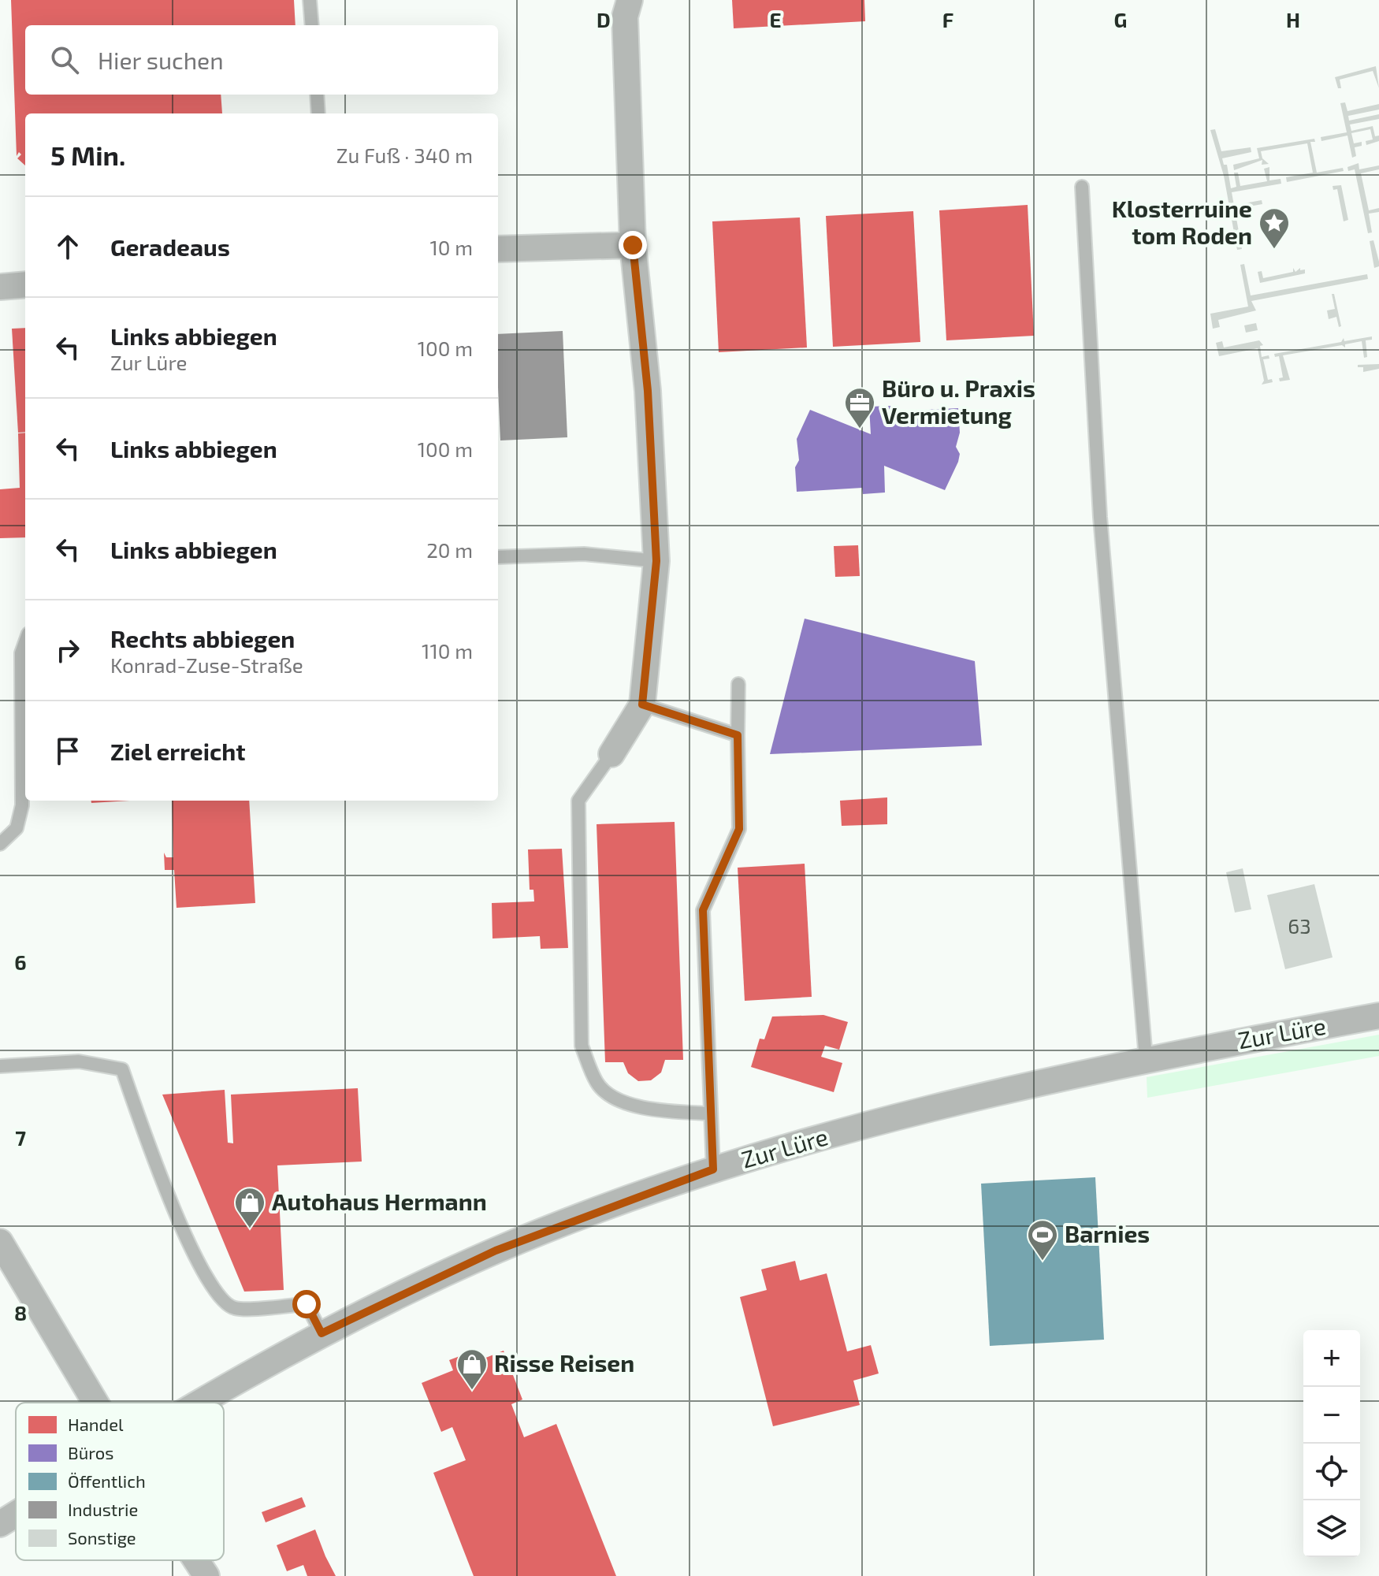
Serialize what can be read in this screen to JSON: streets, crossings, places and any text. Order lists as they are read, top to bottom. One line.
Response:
{"streets":{"street":["Zur Lüre"]},"places":{"place":["Klosterruine tom Roden"],"office":["Büro u. Praxis Vermietung"],"shop":["Autohaus Hermann","Risse Reisen"],"sports":["Barnies"]},"house_numbers":["63"],"legend":["Handel","Büros","Öffentlich","Industrie","Sonstige"],"page":{"search":"Hier suchen","heading":["5 Min.","Zu Fuß · 340 m"],"list":[["Geradeaus","10 m"],["Links abbiegen","Zur Lüre","100 m"],["Links abbiegen","100 m"],["Links abbiegen","20 m"],["Rechts abbiegen","Konrad-Zuse-Straße","110 m"],"Ziel erreicht"],"map_buttons":["+","−"]},"grid":{"columns":["D","E","F","G","H"],"rows":["6","7","8"]}}
